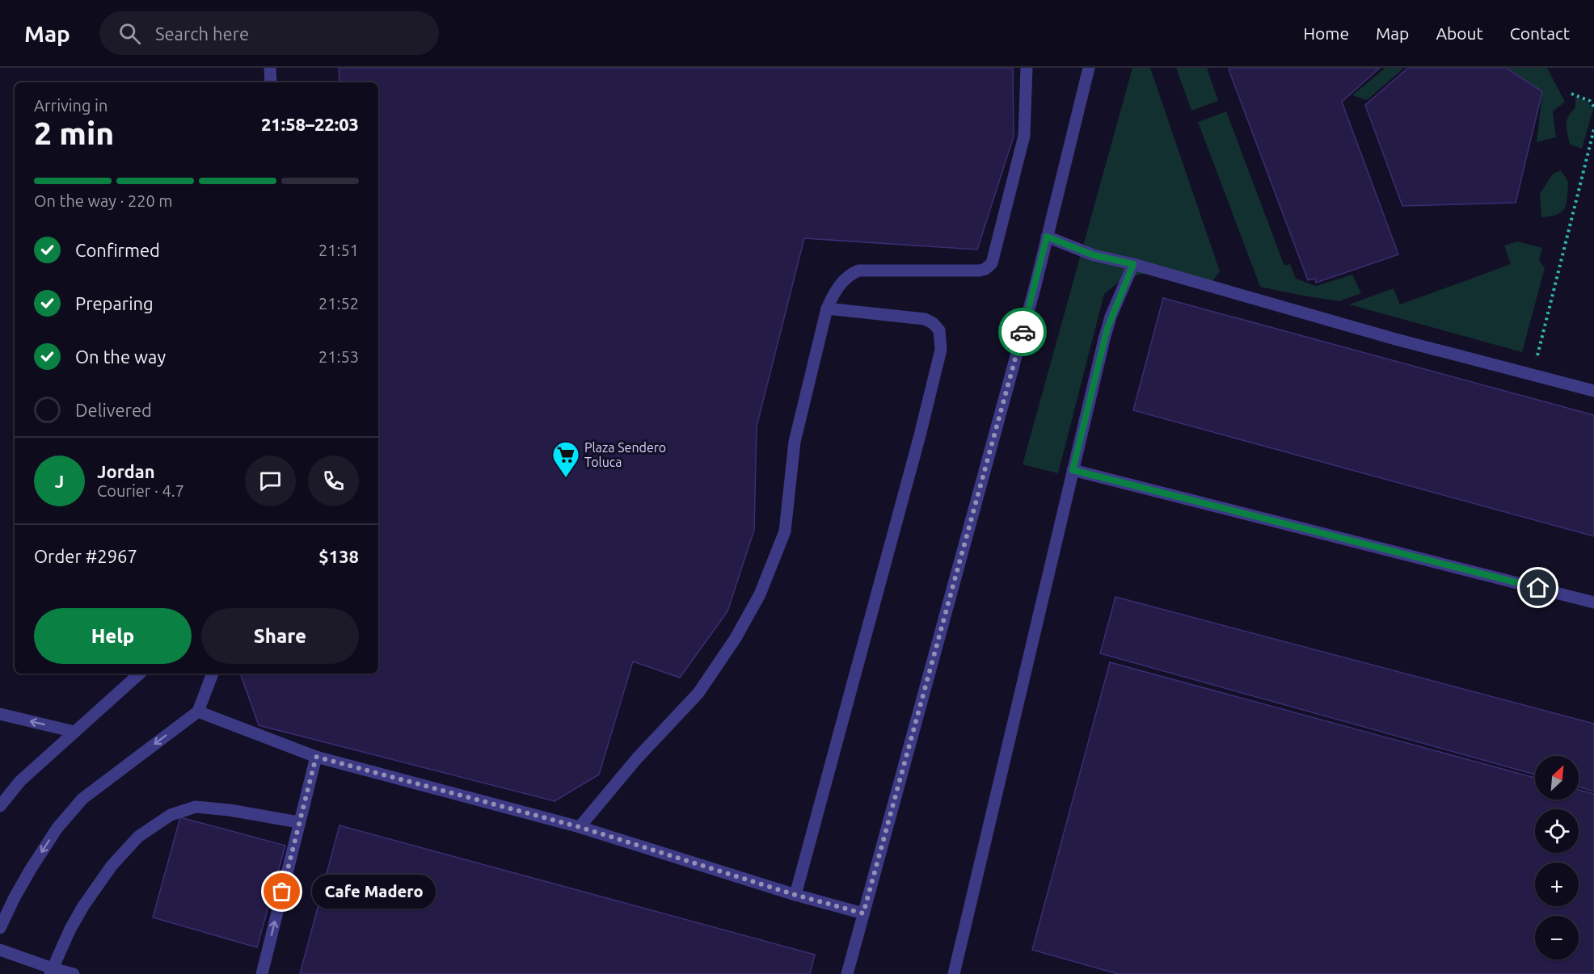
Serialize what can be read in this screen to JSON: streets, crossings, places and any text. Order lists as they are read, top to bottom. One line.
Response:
{"places":{"supermarket":["Plaza Sendero Toluca"],"other":["Cafe Madero"]},"north":"top right","page":{"header":"Map","search":"Search here","nav":["Home","Map","About","Contact"],"heading":["2 min","Arriving in","21:58–22:03"],"panel":["Jordan","Courier · 4.7","Order #2967","$138"],"bar":"On the way · 220 m","list":[["Confirmed","21:51"],["Preparing","21:52"],["On the way","21:53"],"Delivered"],"round":"J","buttons":["Help","Share"],"map_buttons":["+","−"],"bubble":"Cafe Madero"}}
